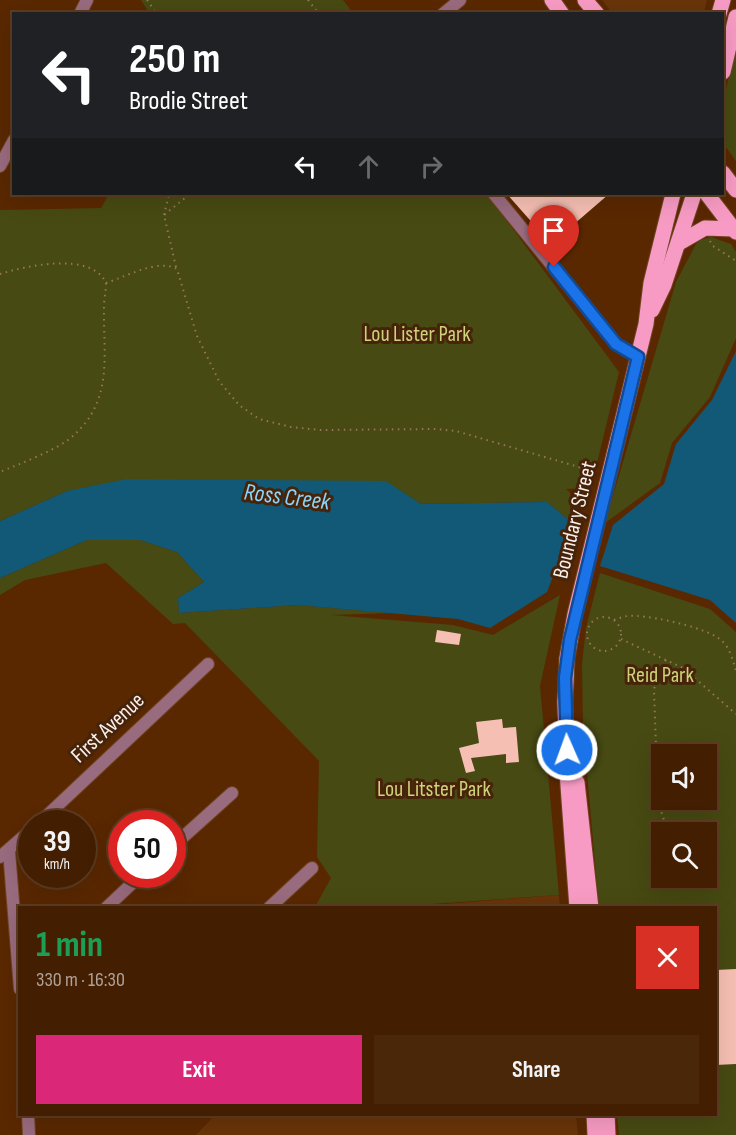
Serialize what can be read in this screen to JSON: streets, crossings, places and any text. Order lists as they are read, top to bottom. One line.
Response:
{"streets":{"main road":["Boundary Street"],"street":["First Avenue"]},"water":["Ross Creek"],"parks":["Lou Lister Park","Reid Park","Lou Litster Park"],"page":{"turn":["250 m","Brodie Street"],"speed":"39 km/h","limit":"50","heading":["1 min","330 m · 16:30"],"buttons":["Exit","Share"]}}
